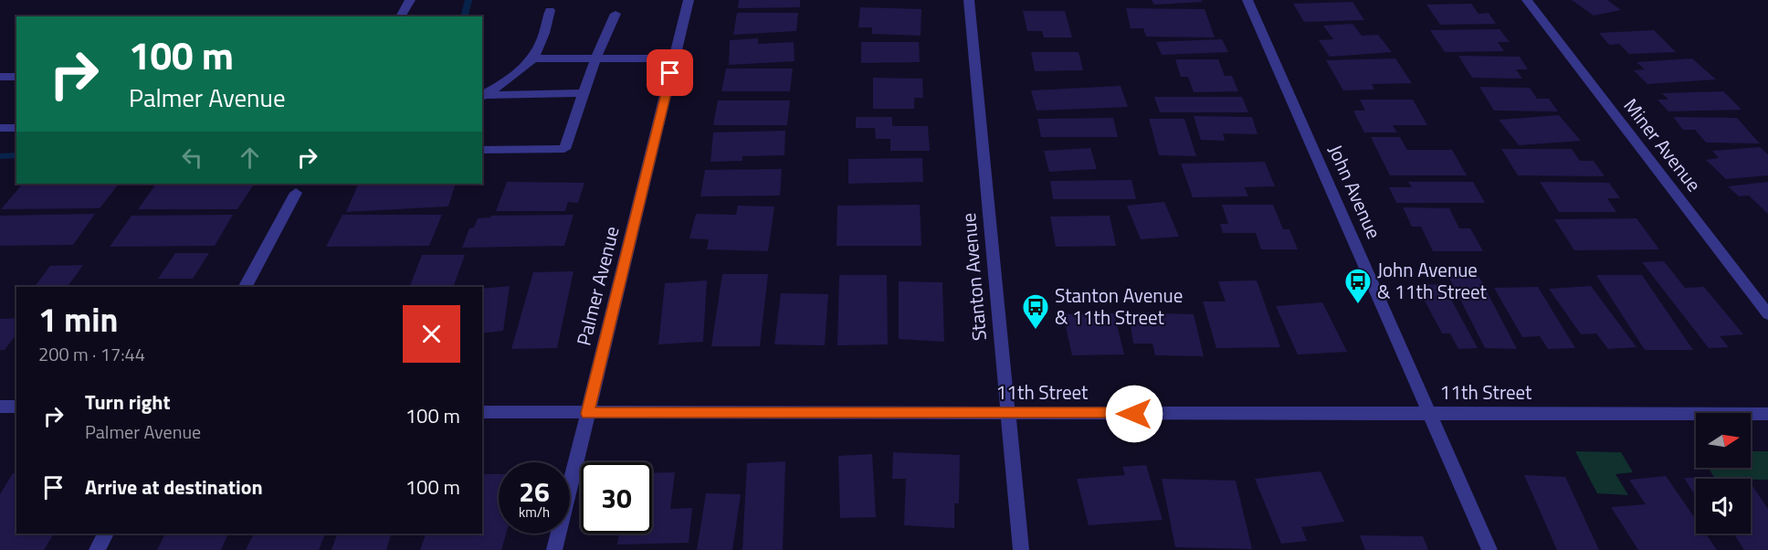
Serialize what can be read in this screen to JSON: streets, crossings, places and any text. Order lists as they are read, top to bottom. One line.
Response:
{"streets":{"street":["Miner Avenue","John Avenue","Stanton Avenue","Palmer Avenue","11th Street"]},"crossings":[["John Avenue","11th Street"],["Stanton Avenue","11th Street"],["Palmer Avenue","11th Street"]],"places":{"bus stop":["John Avenue & 11th Street","Stanton Avenue & 11th Street"]},"north":"right","page":{"turn":["100 m","Palmer Avenue"],"heading":["1 min","200 m · 17:44"],"list":[{"name":"Turn right","note":"Palmer Avenue","value":"100 m"},{"name":"Arrive at destination","value":"100 m"}],"speed":"26 km/h","limit":"30"}}
